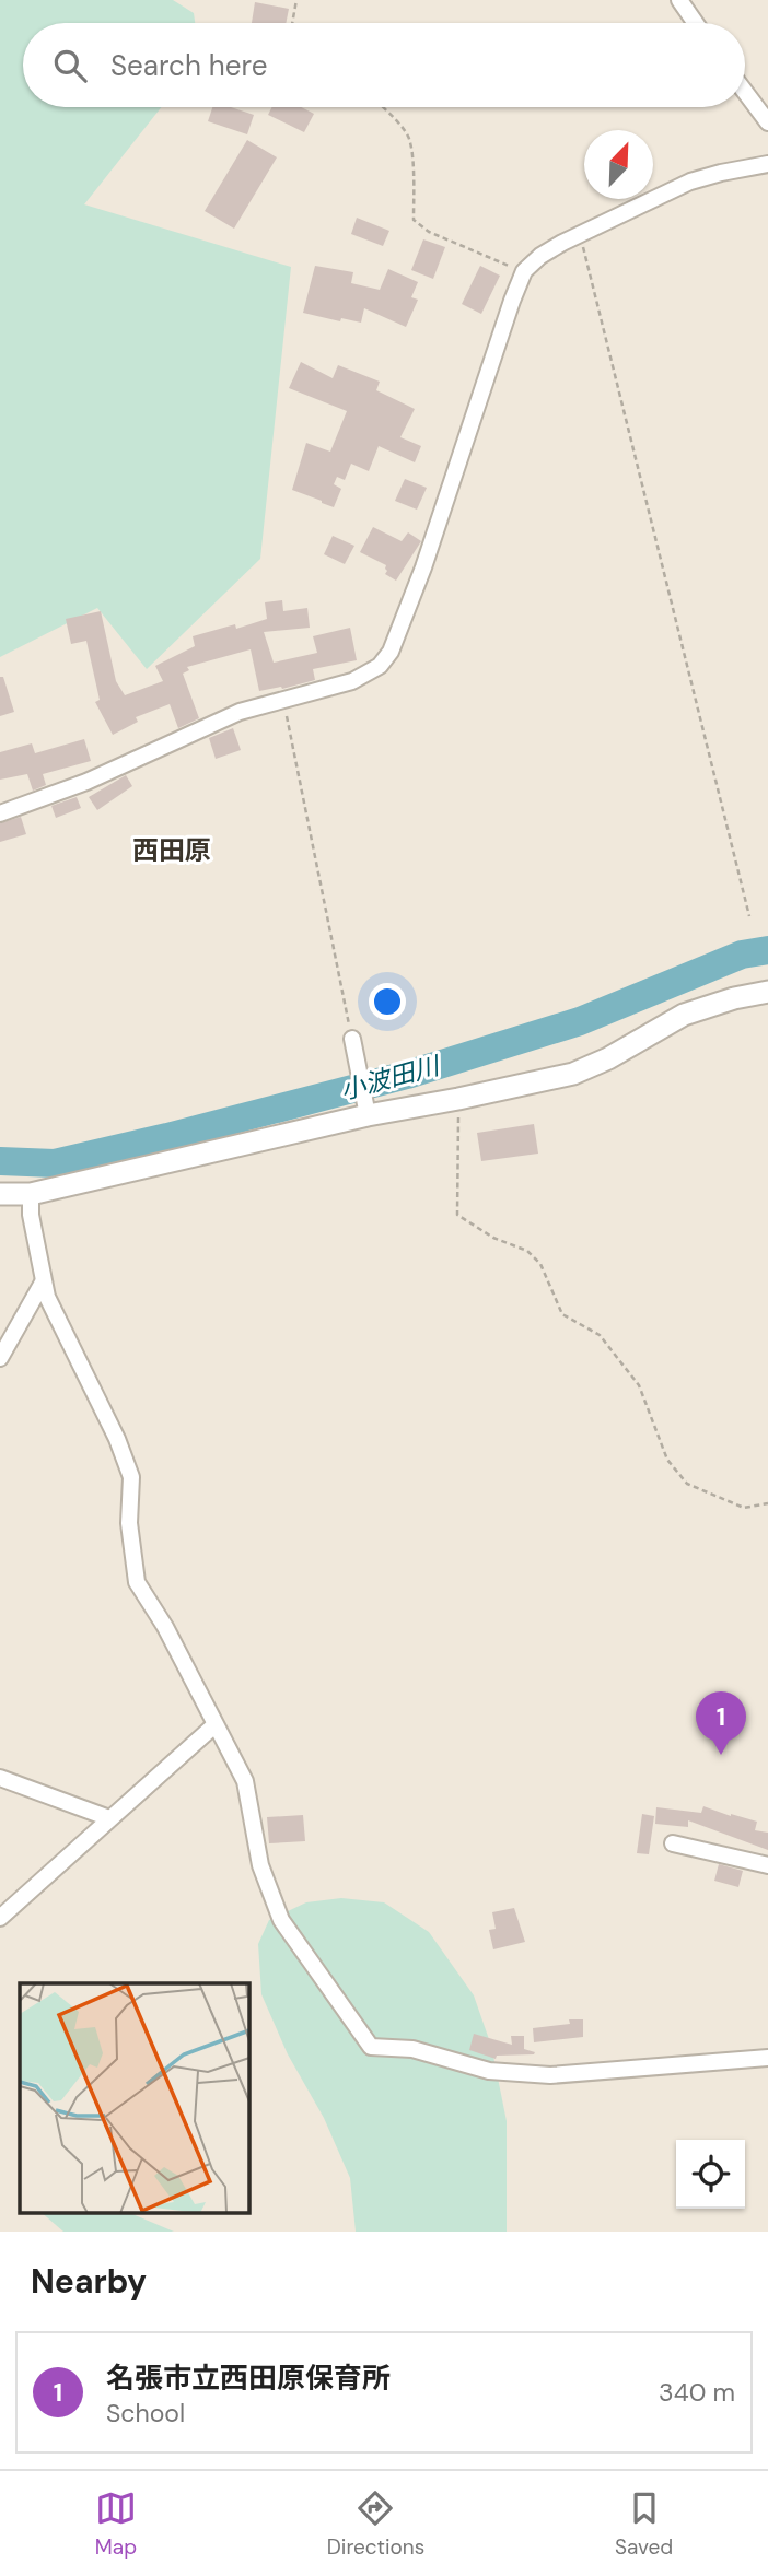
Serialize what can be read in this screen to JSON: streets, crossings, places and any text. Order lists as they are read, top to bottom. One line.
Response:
{"districts":["西田原"],"water":["小波田川"],"north":"top right","page":{"search":"Search here","pins":"1","heading":"Nearby","list":[{"mark":"1","name":"名張市立西田原保育所","note":"School","value":"340 m"}],"nav":["Map","Directions","Saved"]}}
